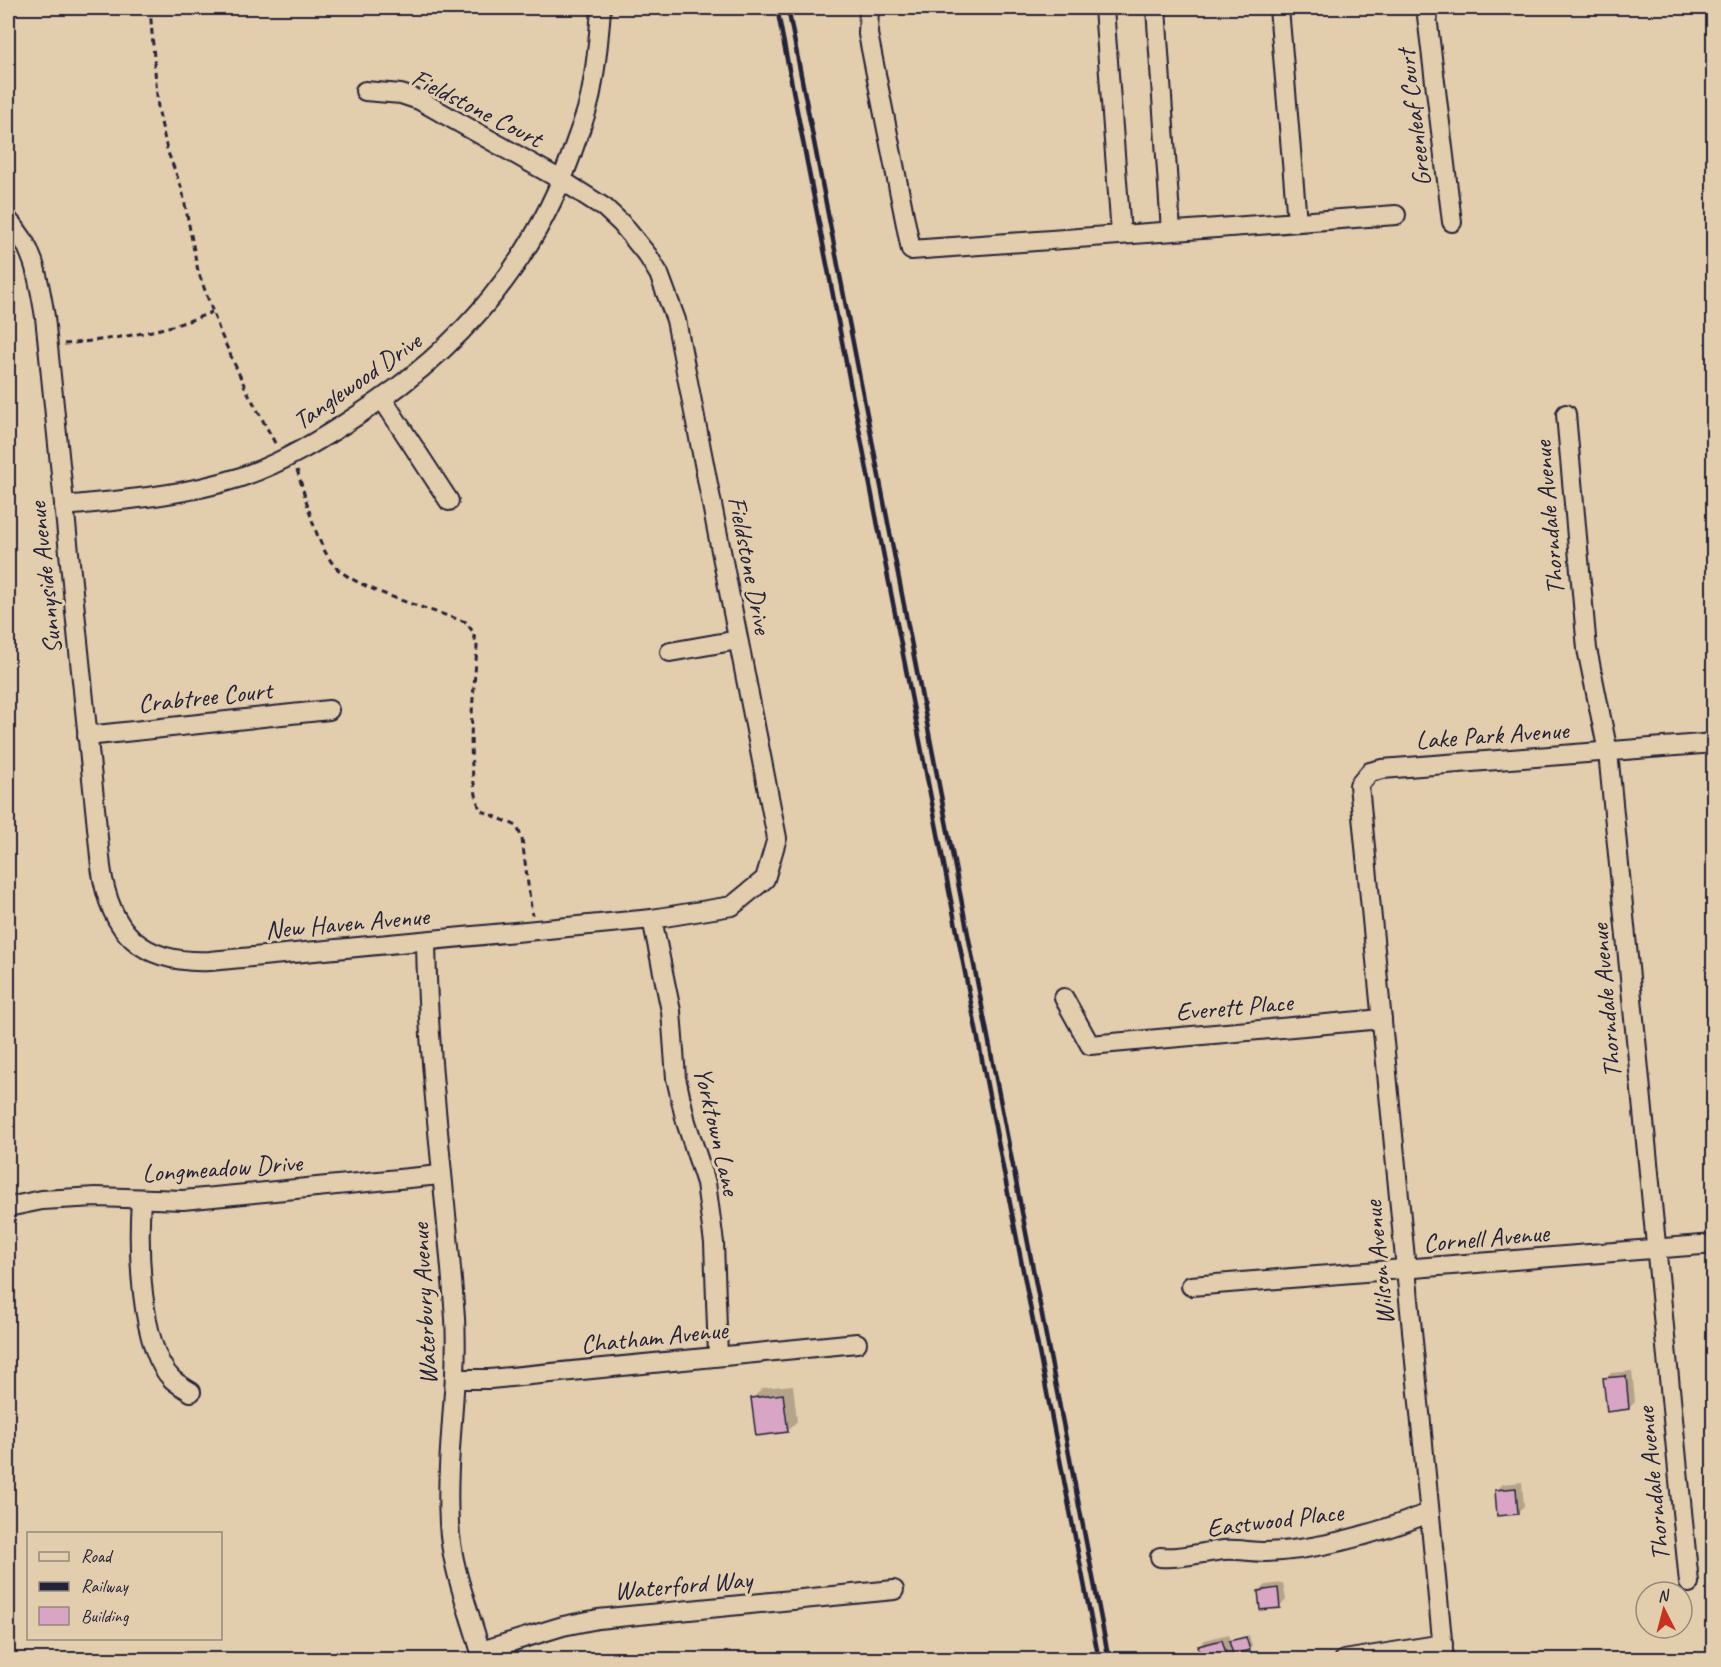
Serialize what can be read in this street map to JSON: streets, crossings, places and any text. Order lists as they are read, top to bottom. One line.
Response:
{"streets":{"street":["Fieldstone Court","Greenleaf Court","Tanglewood Drive","Thorndale Avenue","Fieldstone Drive","Sunnyside Avenue","Crabtree Court","Lake Park Avenue","New Haven Avenue","Everett Place","Yorktown Lane","Longmeadow Drive","Cornell Avenue","Wilson Avenue","Waterbury Avenue","Chatham Avenue","Eastwood Place","Waterford Way"]},"crossings":[["Fieldstone Court","Tanglewood Drive"],["Fieldstone Court","Fieldstone Drive"],["Tanglewood Drive","Fieldstone Drive"],["Tanglewood Drive","Sunnyside Avenue"],["Thorndale Avenue","Lake Park Avenue"],["Thorndale Avenue","Cornell Avenue"],["Fieldstone Drive","New Haven Avenue"],["Fieldstone Drive","Yorktown Lane"],["Sunnyside Avenue","Crabtree Court"],["Sunnyside Avenue","New Haven Avenue"],["Lake Park Avenue","Wilson Avenue"],["New Haven Avenue","Yorktown Lane"],["New Haven Avenue","Waterbury Avenue"],["Everett Place","Wilson Avenue"],["Yorktown Lane","Chatham Avenue"],["Longmeadow Drive","Waterbury Avenue"],["Cornell Avenue","Wilson Avenue"],["Wilson Avenue","Eastwood Place"],["Waterbury Avenue","Chatham Avenue"],["Waterbury Avenue","Waterford Way"]],"legend":["Road","Railway","Building"],"north":"top"}
